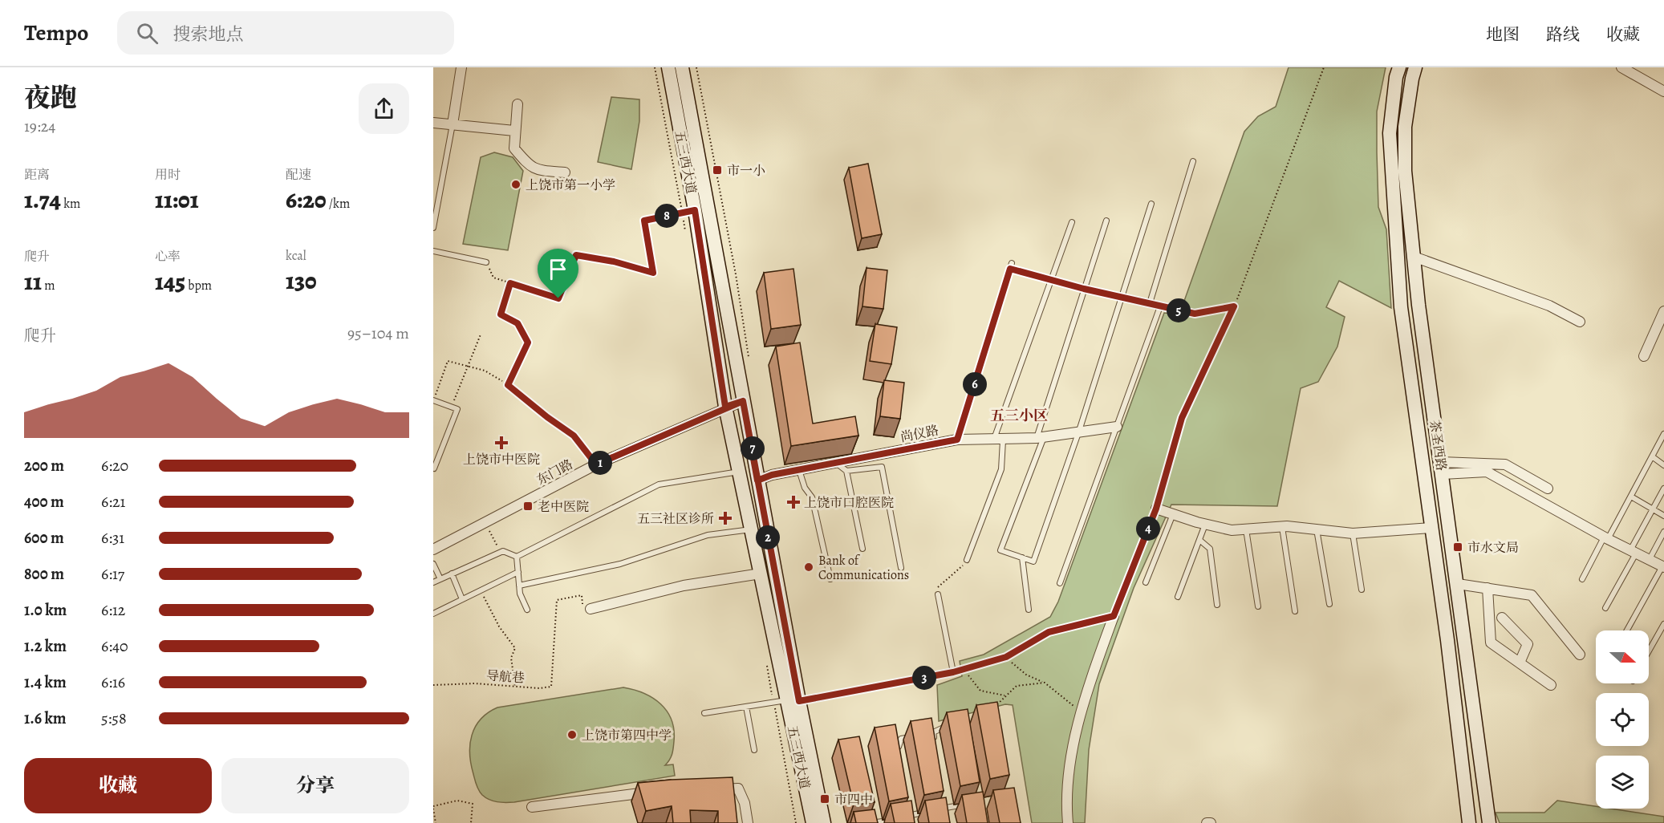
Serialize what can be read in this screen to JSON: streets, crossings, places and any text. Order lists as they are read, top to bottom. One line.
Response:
{"streets":{"main road":["五三西大道","茶圣西路"],"street":["尚仪路","东门路"],"path":["导航巷"]},"crossings":[["五三西大道","尚仪路"],["五三西大道","东门路"]],"districts":["五三小区"],"places":{"transit":["市一小","老中医院","市水文局","市四中"],"other":["上饶市第一小学","Bank of Communications","上饶市第四中学"],"health":["上饶市中医院","上饶市口腔医院","五三社区诊所"]},"north":"right","page":{"header":"Tempo","search":"搜索地点","nav":["地图","路线","收藏"],"heading":["夜跑","19:24"],"stats":[["距离","1.74 km"],["用时","11:01"],["配速","6:20 /km"],["爬升","11 m"],["心率","145 bpm"],["kcal","130"]],"pins":["8","5","6","7","1","4","2","3"],"chart":["爬升","95–104 m"],"list":[{"name":"200 m","note":"6:20"},{"name":"400 m","note":"6:21"},{"name":"600 m","note":"6:31"},{"name":"800 m","note":"6:17"},{"name":"1.0 km","note":"6:12"},{"name":"1.2 km","note":"6:40"},{"name":"1.4 km","note":"6:16"},{"name":"1.6 km","note":"5:58"}],"buttons":["收藏","分享"]}}
